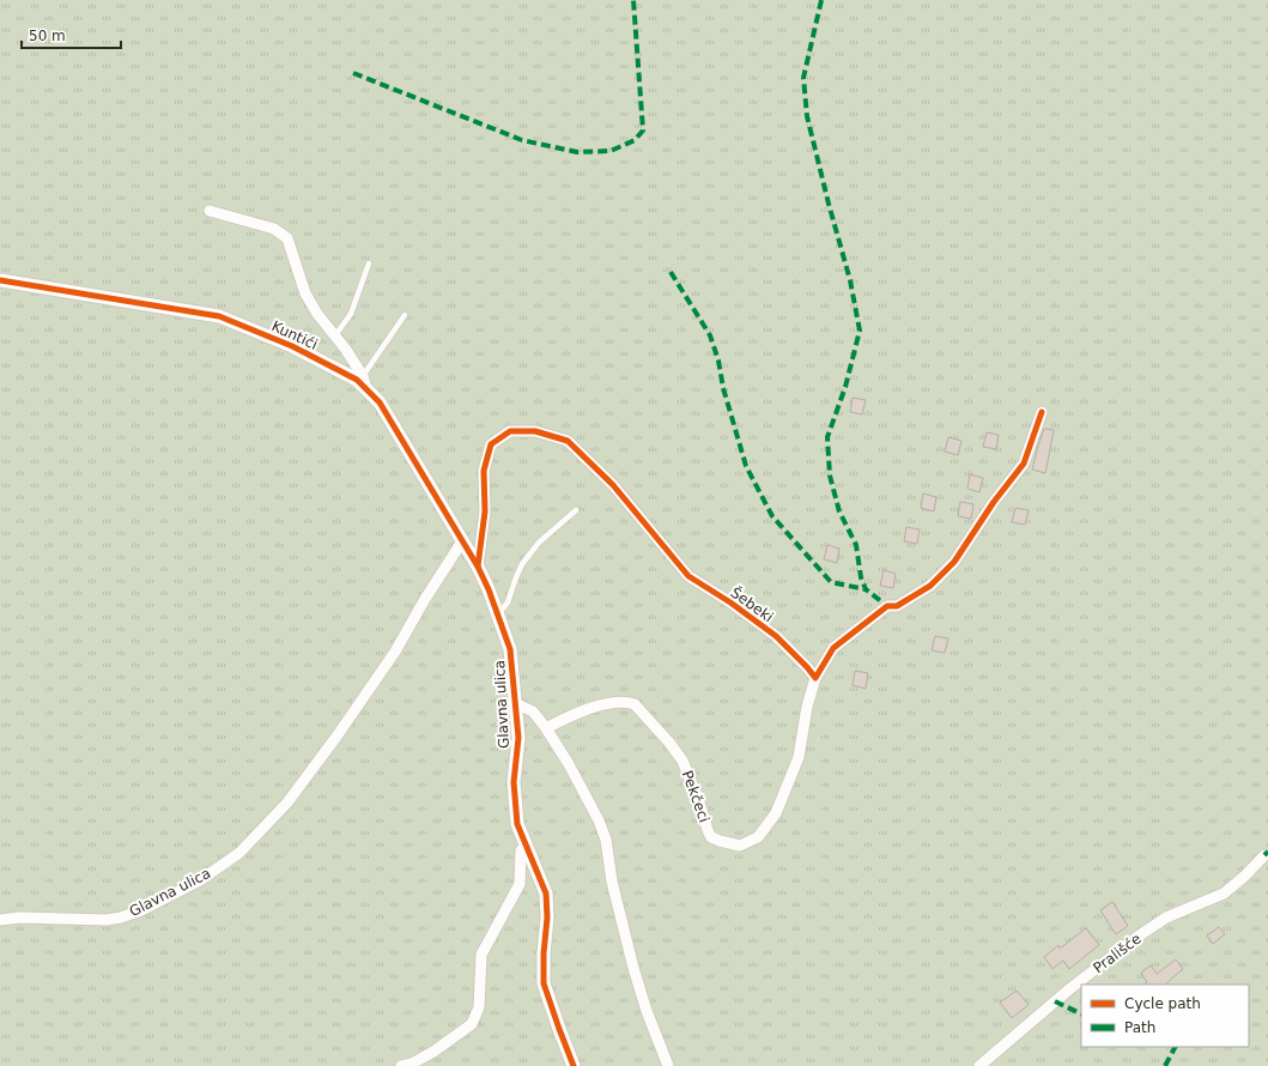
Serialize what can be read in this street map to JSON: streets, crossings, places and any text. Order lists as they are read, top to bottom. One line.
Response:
{"streets":{"street":["Kuntići","Šebeki","Glavna ulica","Pekčeci","Prališće"]},"crossings":[["Kuntići","Šebeki"],["Kuntići","Glavna ulica"],["Šebeki","Glavna ulica"],["Šebeki","Pekčeci"]],"legend":["Cycle path","Path"],"scale_bar":"50 m"}
